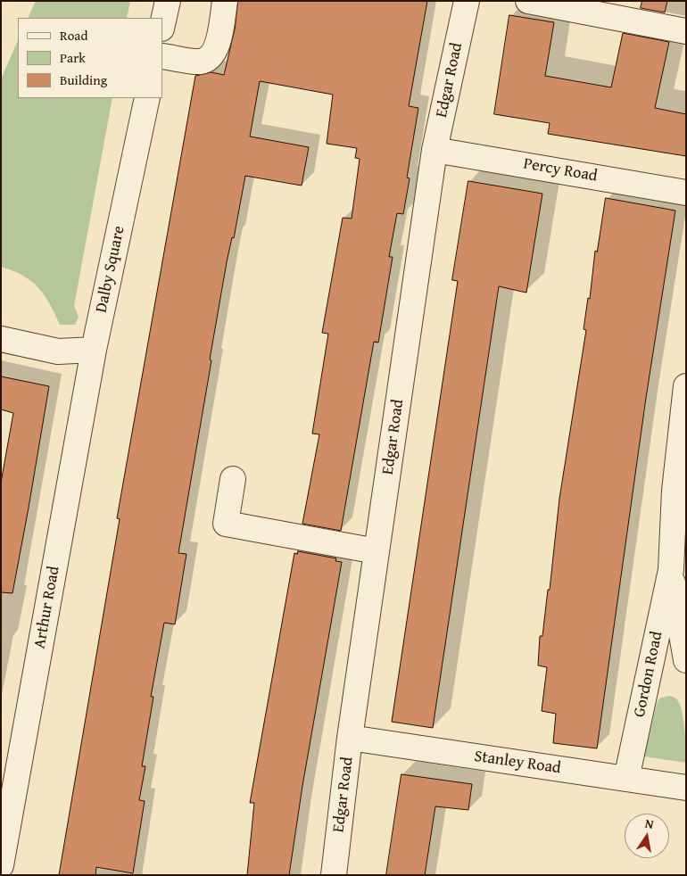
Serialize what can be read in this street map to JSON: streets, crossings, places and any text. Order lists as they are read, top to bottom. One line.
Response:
{"streets":{"street":["Edgar Road","Percy Road","Dalby Square","Arthur Road","Gordon Road","Stanley Road"]},"crossings":[["Edgar Road","Percy Road"],["Edgar Road","Stanley Road"],["Dalby Square","Arthur Road"],["Gordon Road","Stanley Road"]],"legend":["Road","Park","Building"],"north":"top"}
